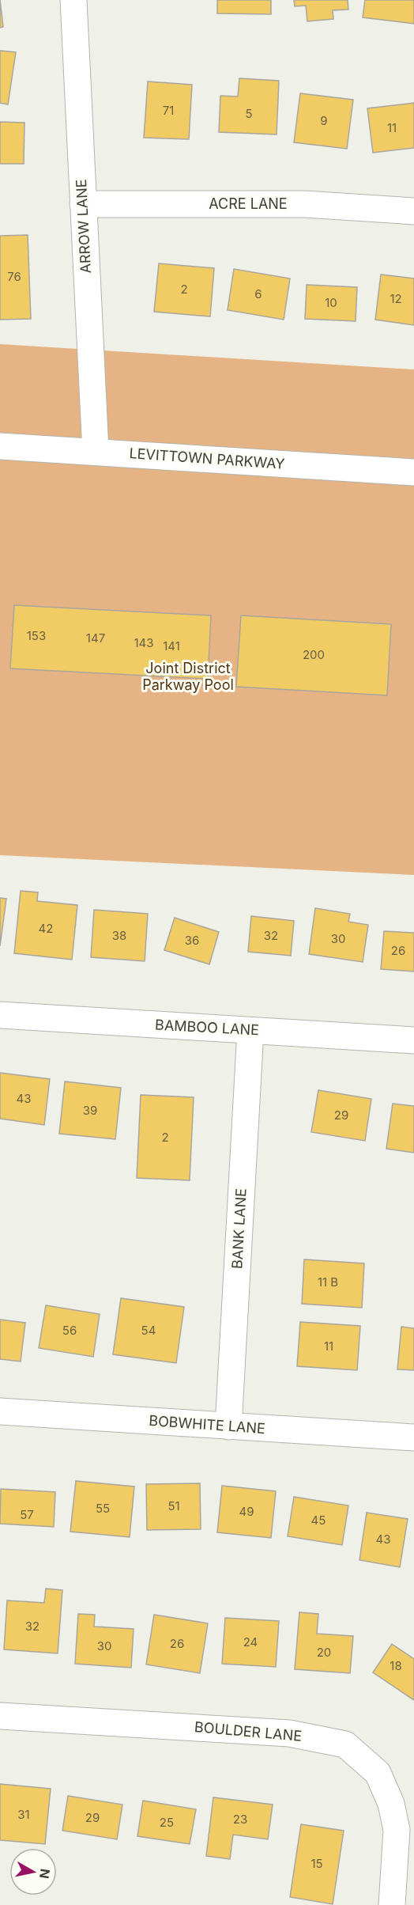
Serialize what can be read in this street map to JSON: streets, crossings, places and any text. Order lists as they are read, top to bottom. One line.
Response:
{"streets":{"street":["ACRE LANE","ARROW LANE","LEVITTOWN PARKWAY","BAMBOO LANE","BANK LANE","BOBWHITE LANE","BOULDER LANE"]},"crossings":[["ACRE LANE","ARROW LANE"],["ARROW LANE","LEVITTOWN PARKWAY"],["BAMBOO LANE","BANK LANE"],["BANK LANE","BOBWHITE LANE"]],"parks":["Joint District Parkway Pool"],"house_numbers":["71","5","9","11","76","2","6","12","10","153","147","143","141","200","42","38","32","30","36","26","43","39","29","2","11 B","56","54","11","51","55","49","57","45","43","32","24","26","30","20","18","31","29","23","25","15"],"north":"right"}
